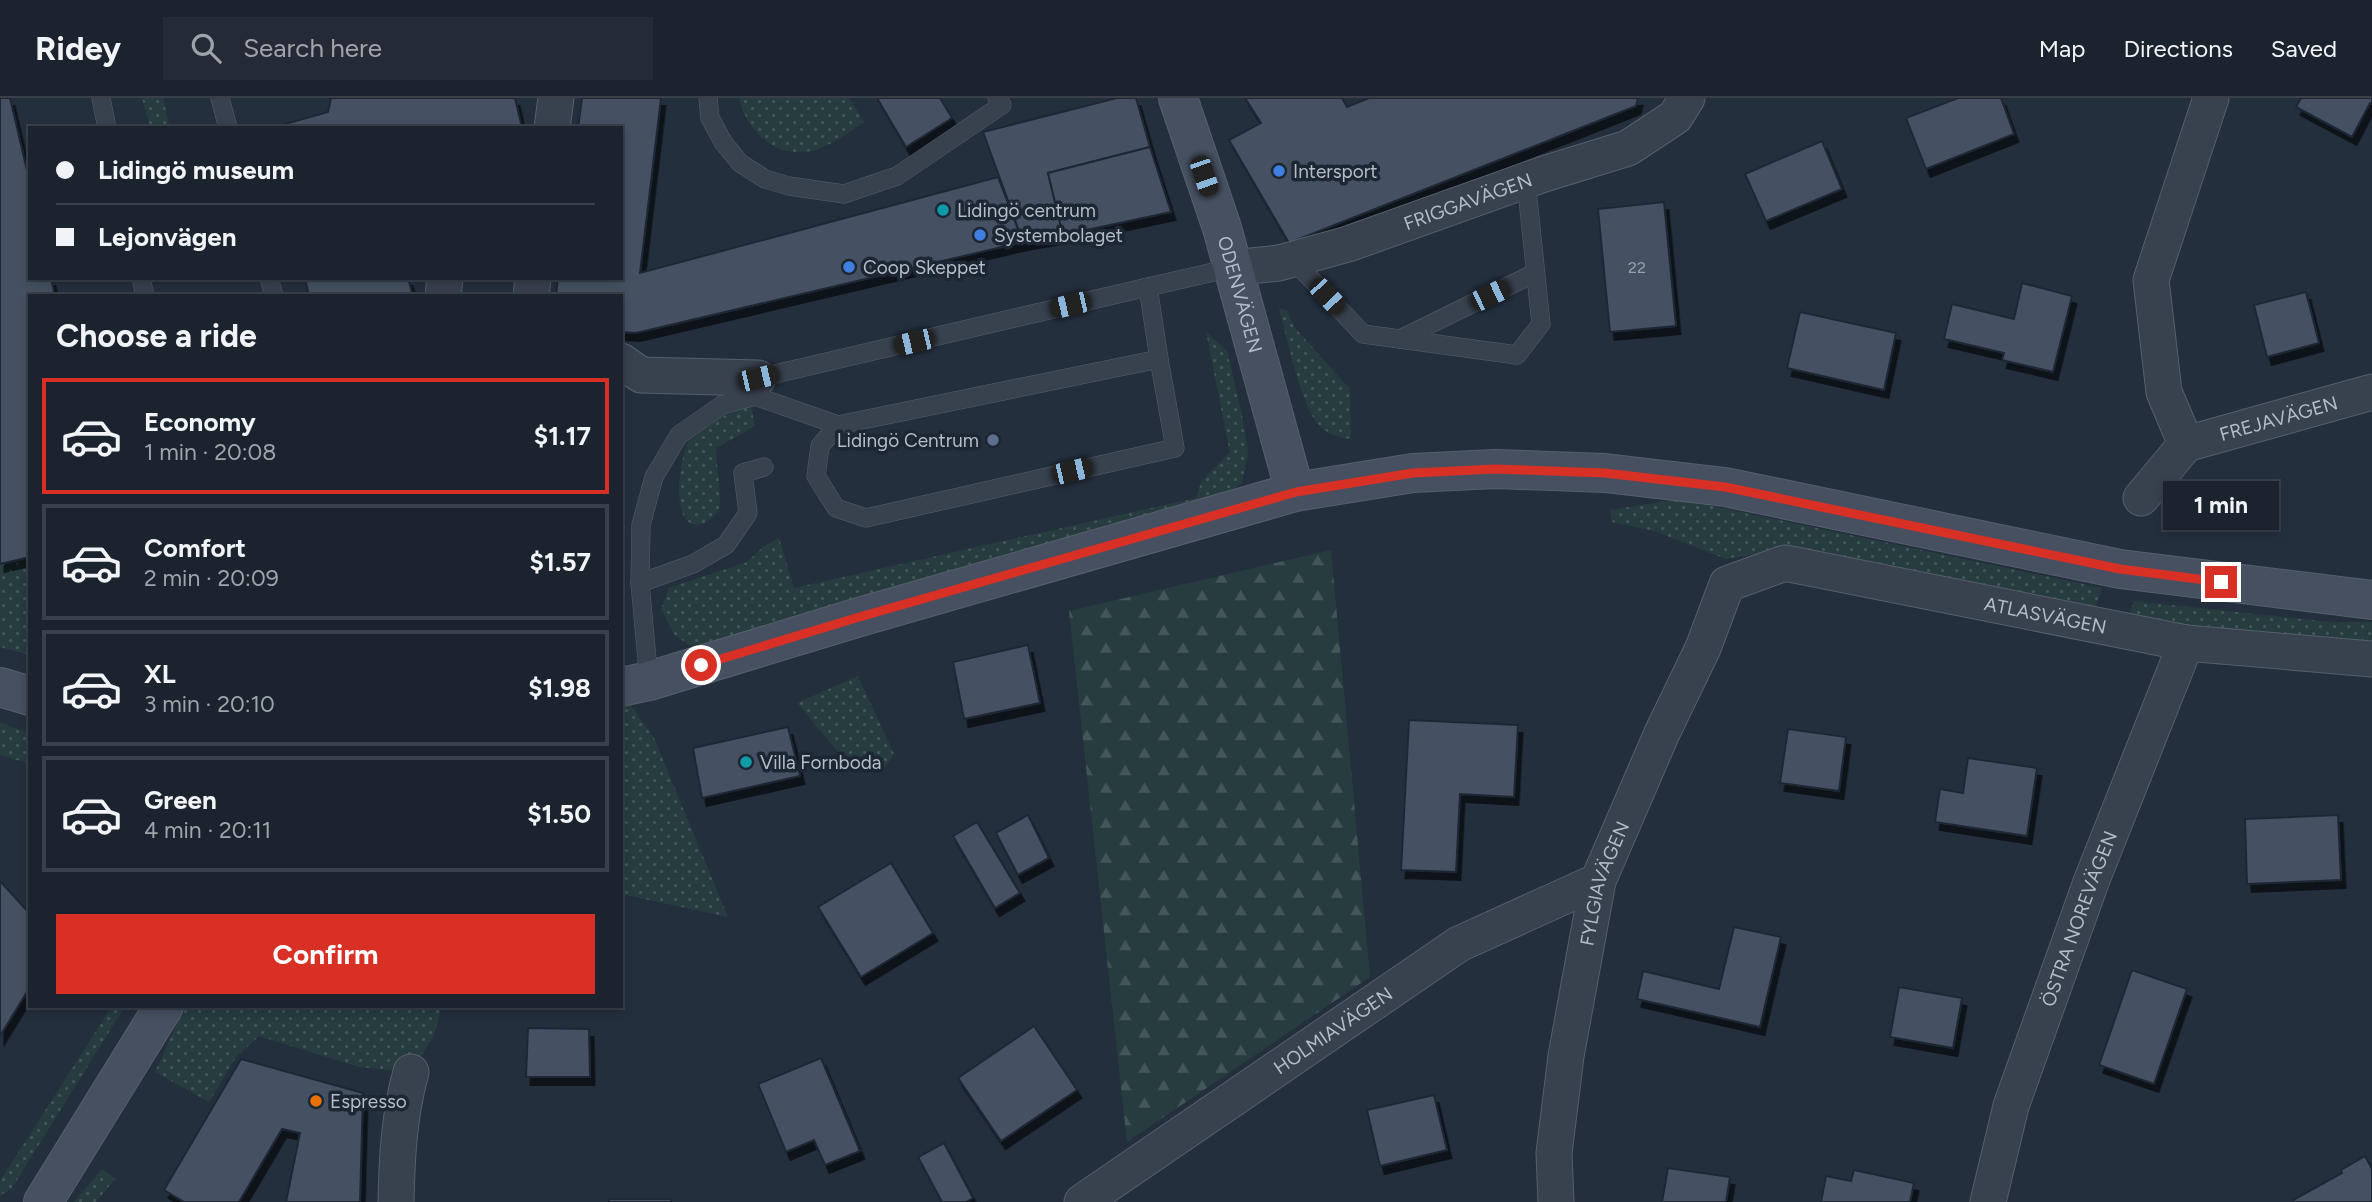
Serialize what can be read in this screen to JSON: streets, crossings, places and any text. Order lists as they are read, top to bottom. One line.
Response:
{"streets":{"street":["FRIGGAVÄGEN","ODENVÄGEN","FREJAVÄGEN","ATLASVÄGEN","FYLGIAVÄGEN","ÖSTRA NOREVÄGEN","HOLMIAVÄGEN"]},"crossings":[["FRIGGAVÄGEN","ODENVÄGEN"],["ATLASVÄGEN","FYLGIAVÄGEN"],["ATLASVÄGEN","ÖSTRA NOREVÄGEN"],["FYLGIAVÄGEN","HOLMIAVÄGEN"]],"places":["Intersport","Lidingö centrum","Systembolaget","Coop Skeppet","Lidingö Centrum","Villa Fornboda","Espresso"],"house_numbers":["22"],"page":{"header":"Ridey","search":"Search here","nav":["Map","Directions","Saved"],"banner":["Lidingö museum","Lejonvägen"],"heading":"Choose a ride","list":[{"name":"Economy","note":"1 min · 20:08","value":"$1.17"},{"name":"Comfort","note":"2 min · 20:09","value":"$1.57"},{"name":"XL","note":"3 min · 20:10","value":"$1.98"},{"name":"Green","note":"4 min · 20:11","value":"$1.50"}],"bubble":"1 min","buttons":"Confirm"}}
